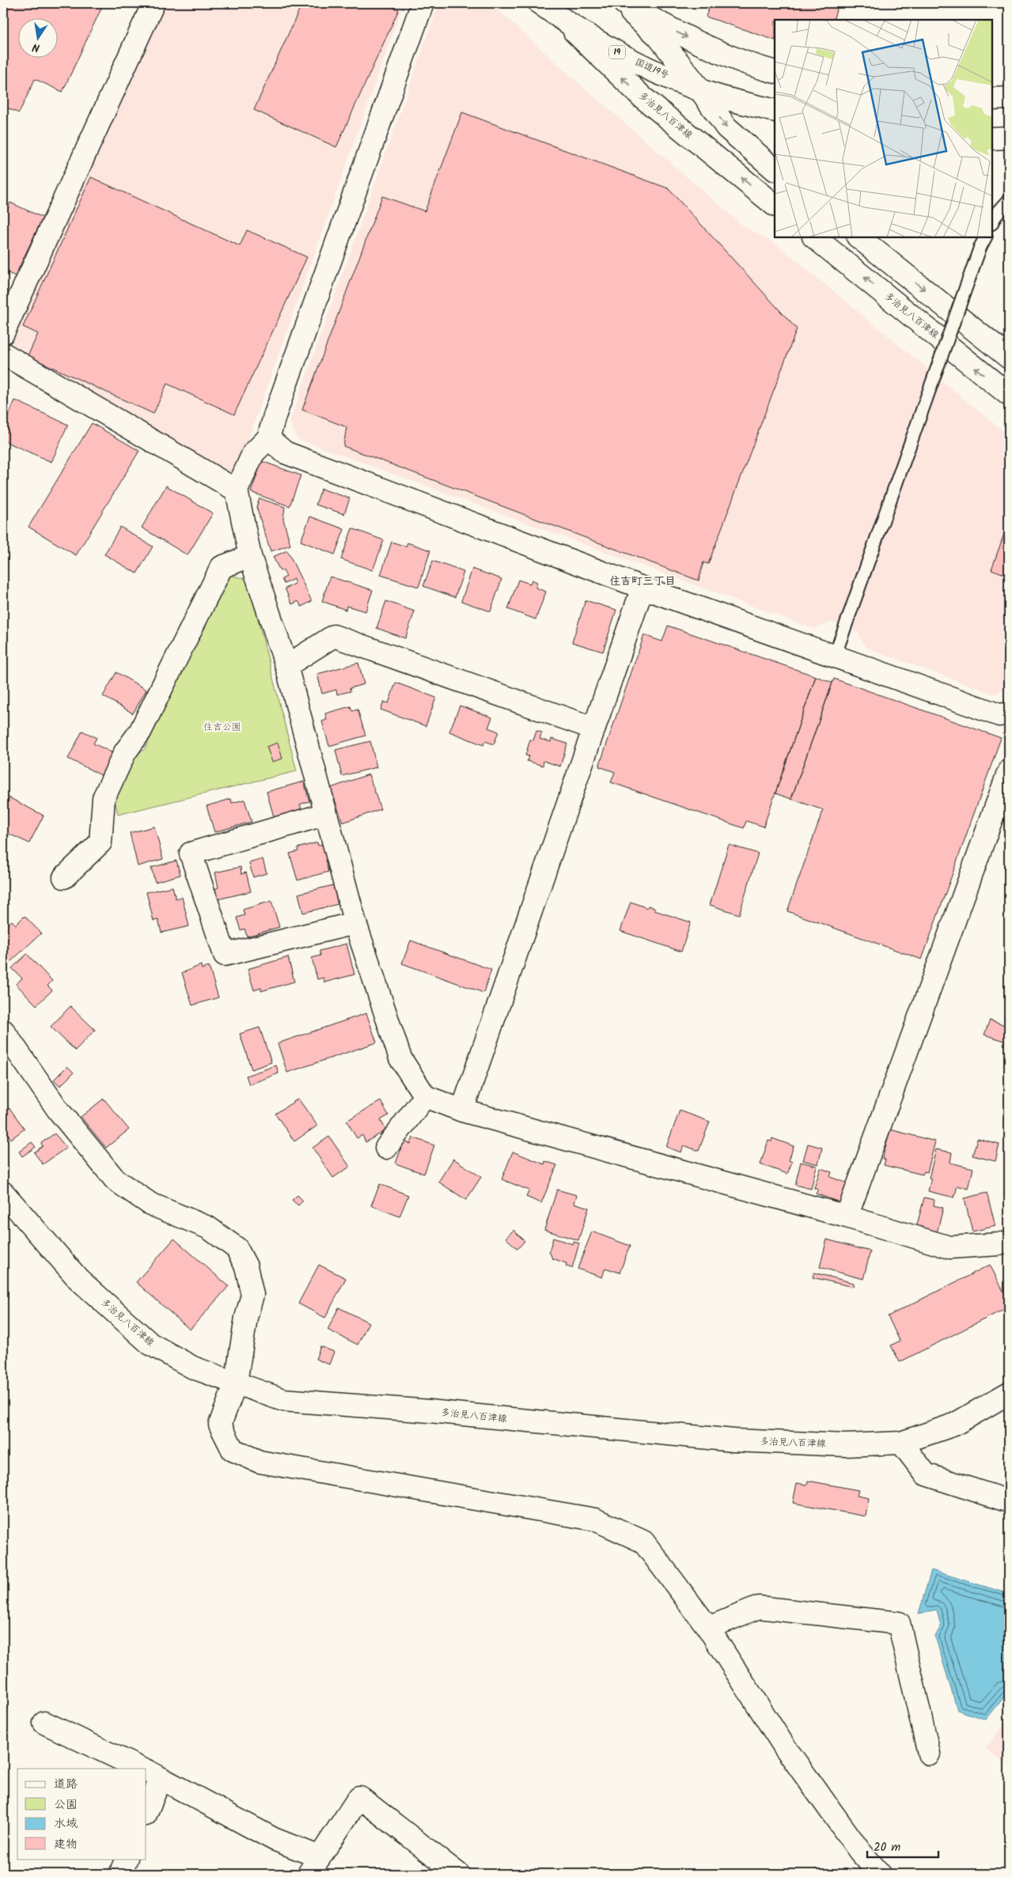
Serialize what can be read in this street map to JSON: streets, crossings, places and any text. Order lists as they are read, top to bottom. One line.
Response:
{"streets":{"main road":["19","国道19号","多治見八百津線"]},"crossings":[["国道19号","多治見八百津線"]],"districts":["住吉町三丁目"],"parks":["住吉公園"],"legend":["道路","公園","水域","建物"],"scale_bar":"20 m","north":"bottom"}
